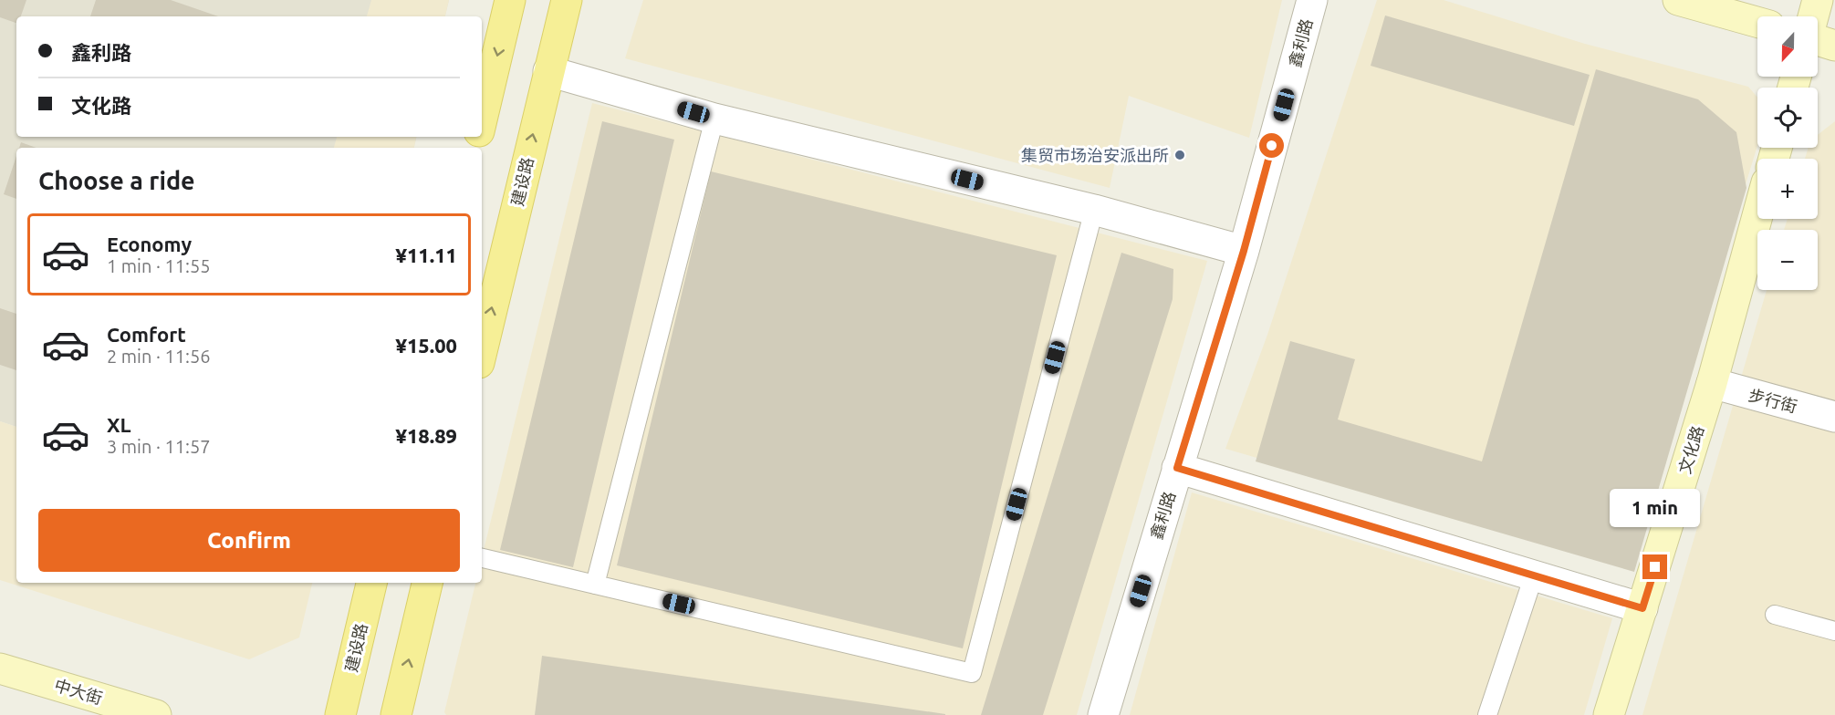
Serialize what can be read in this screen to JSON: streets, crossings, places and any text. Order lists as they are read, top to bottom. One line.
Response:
{"streets":{"main road":["建设路"],"street":["鑫利路","步行街","文化路","中大街"]},"crossings":[["步行街","文化路"]],"one_way":["建设路"],"places":["集贸市场治安派出所"],"north":"bottom","page":{"map_buttons":["+","−"],"banner":["鑫利路","文化路"],"heading":"Choose a ride","list":[{"name":"Economy","note":"1 min · 11:55","value":"¥11.11"},{"name":"Comfort","note":"2 min · 11:56","value":"¥15.00"},{"name":"XL","note":"3 min · 11:57","value":"¥18.89"}],"bubble":"1 min","buttons":"Confirm"}}
